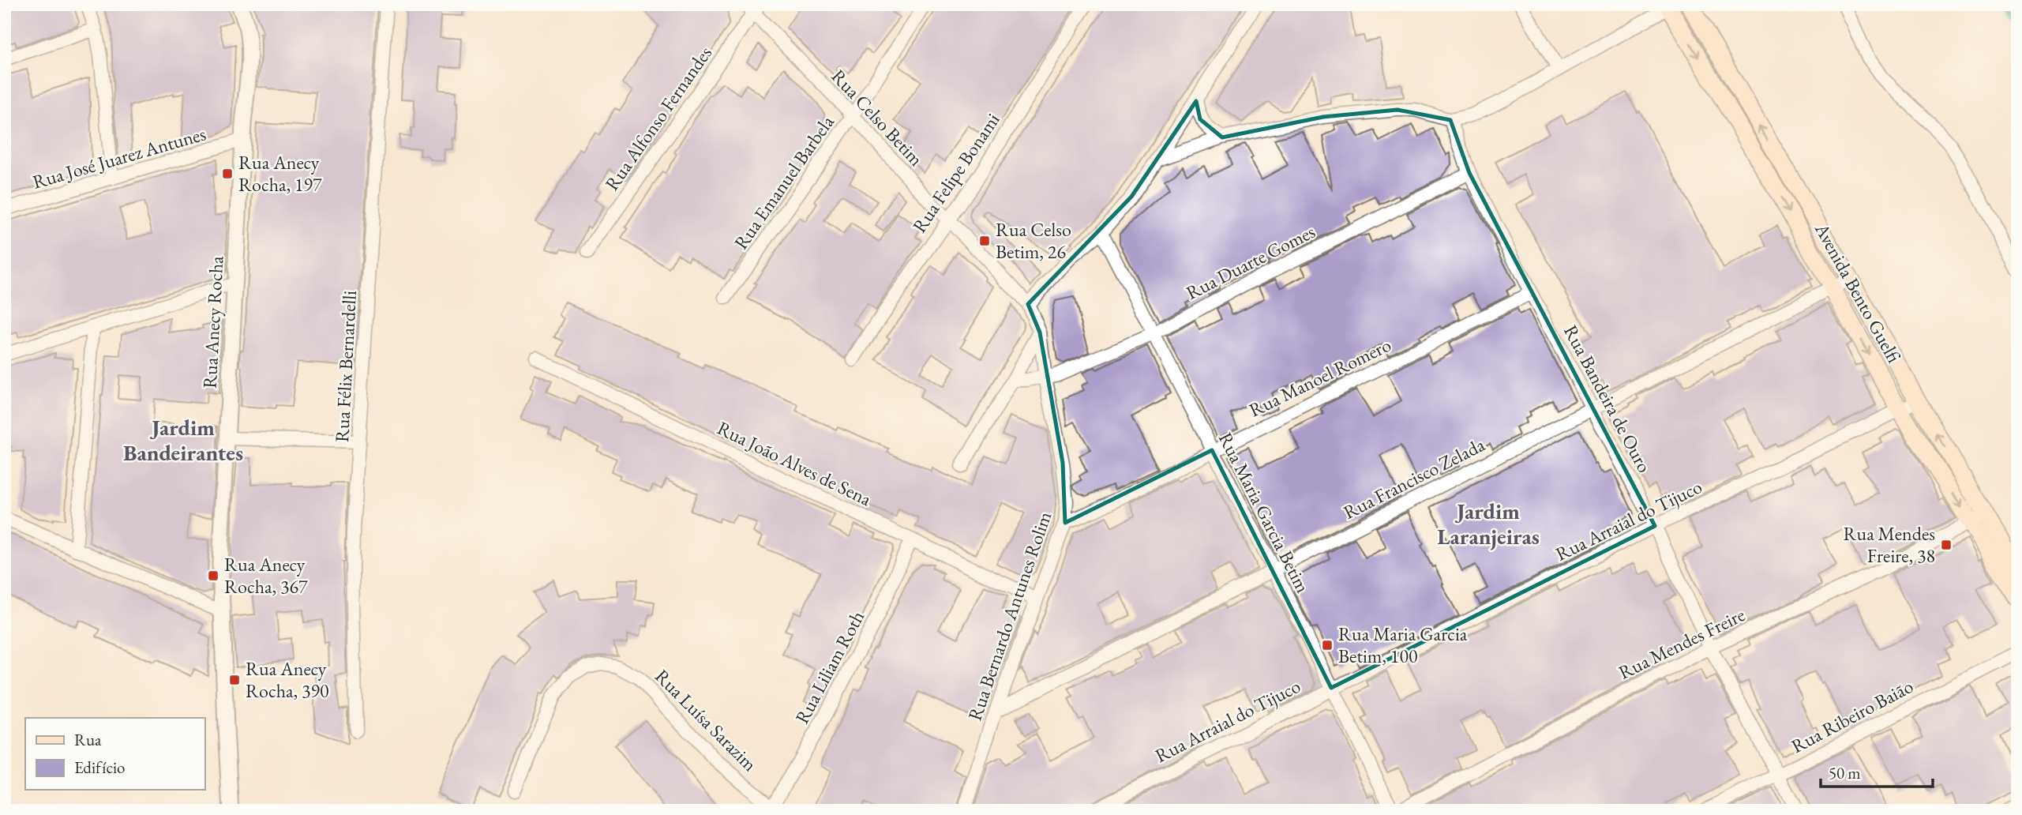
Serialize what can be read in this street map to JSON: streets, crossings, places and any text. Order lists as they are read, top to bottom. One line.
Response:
{"streets":{"main road":["Avenida Bento Guelfi"],"street":["Rua Celso Betim","Rua Alfonso Fernandes","Rua José Juarez Antunes","Rua Felipe Bonami","Rua Emanuel Barbela","Rua Duarte Gomes","Rua Anecy Rocha","Rua Félix Bernardelli","Rua Manoel Romero","Rua Bandeira de Ouro","Rua João Alves de Sena","Rua Francisco Zelada","Rua Maria Garcia Betim","Rua Arraial do Tijuco","Rua Bernardo Antunes Rolim","Rua Mendes Freire","Rua Liliam Roth","Rua Ribeiro Baião","Rua Luísa Sarazim"]},"crossings":[["Rua Celso Betim","Rua Alfonso Fernandes"],["Rua Celso Betim","Rua Felipe Bonami"],["Rua Celso Betim","Rua Emanuel Barbela"],["Rua Celso Betim","Rua Bernardo Antunes Rolim"],["Rua José Juarez Antunes","Rua Anecy Rocha"],["Rua Duarte Gomes","Rua Bandeira de Ouro"],["Rua Duarte Gomes","Rua Maria Garcia Betim"],["Rua Duarte Gomes","Rua Bernardo Antunes Rolim"],["Avenida Bento Guelfi","Rua Francisco Zelada"],["Avenida Bento Guelfi","Rua Arraial do Tijuco"],["Avenida Bento Guelfi","Rua Mendes Freire"],["Rua Manoel Romero","Rua Bandeira de Ouro"],["Rua Manoel Romero","Rua Maria Garcia Betim"],["Rua Manoel Romero","Rua Bernardo Antunes Rolim"],["Rua Bandeira de Ouro","Rua Francisco Zelada"],["Rua Bandeira de Ouro","Rua Arraial do Tijuco"],["Rua Bandeira de Ouro","Rua Mendes Freire"],["Rua Bandeira de Ouro","Rua Ribeiro Baião"],["Rua João Alves de Sena","Rua Bernardo Antunes Rolim"],["Rua João Alves de Sena","Rua Liliam Roth"],["Rua Francisco Zelada","Rua Maria Garcia Betim"],["Rua Francisco Zelada","Rua Bernardo Antunes Rolim"],["Rua Maria Garcia Betim","Rua Arraial do Tijuco"],["Rua Liliam Roth","Rua Luísa Sarazim"]],"districts":["Jardim Bandeirantes","Jardim Laranjeiras"],"places":{"transit":["Rua Anecy Rocha, 197","Rua Celso Betim, 26","Rua Mendes Freire, 38","Rua Anecy Rocha, 367","Rua Maria Garcia Betim, 100","Rua Anecy Rocha, 390"]},"legend":["Rua","Edifício"],"scale_bar":"50 m"}
